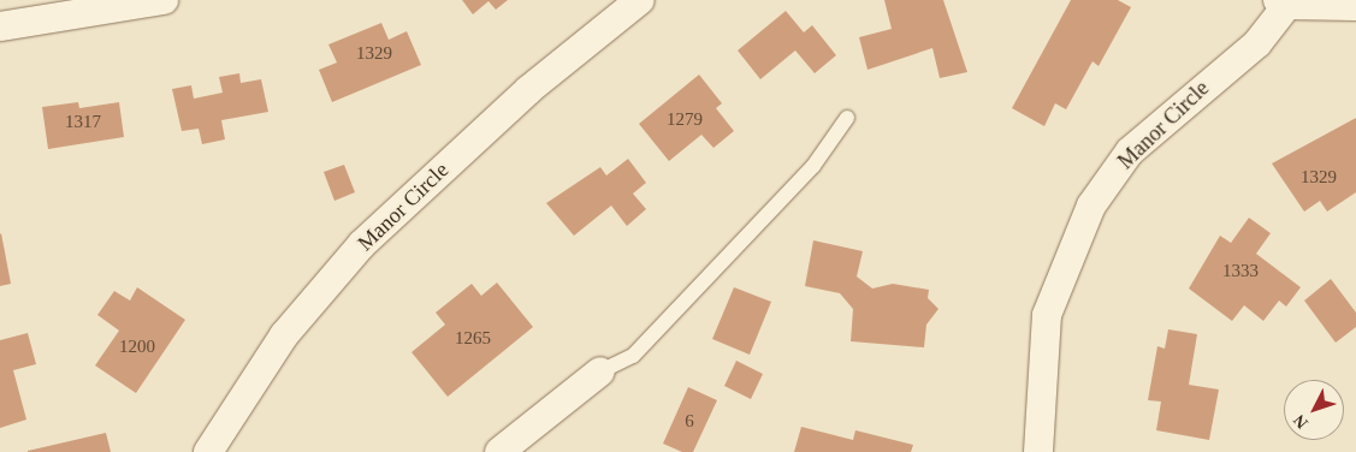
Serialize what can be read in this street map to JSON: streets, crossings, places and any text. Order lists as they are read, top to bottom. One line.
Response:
{"streets":{"street":["Manor Circle"]},"house_numbers":["1329","1279","1317","1329","1333","1265","1200","6"],"north":"bottom left"}
